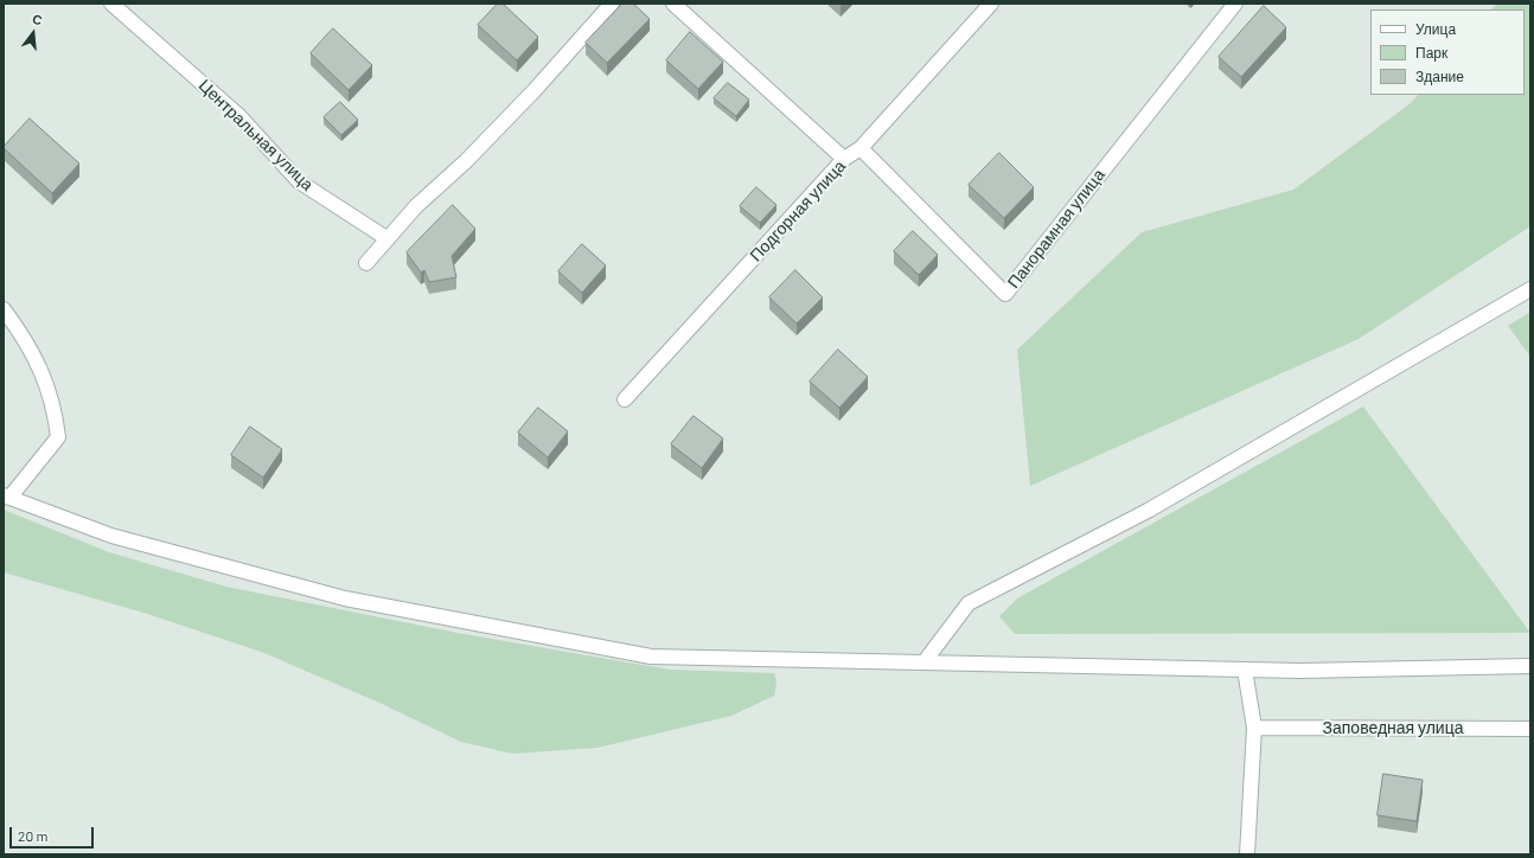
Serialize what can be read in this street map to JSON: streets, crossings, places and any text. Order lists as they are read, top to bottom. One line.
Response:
{"streets":{"street":["Центральная улица","Подгорная улица","Панорамная улица","Заповедная улица"]},"crossings":[["Подгорная улица","Панорамная улица"]],"legend":["Улица","Парк","Здание"],"scale_bar":"20 m","north":"top"}
